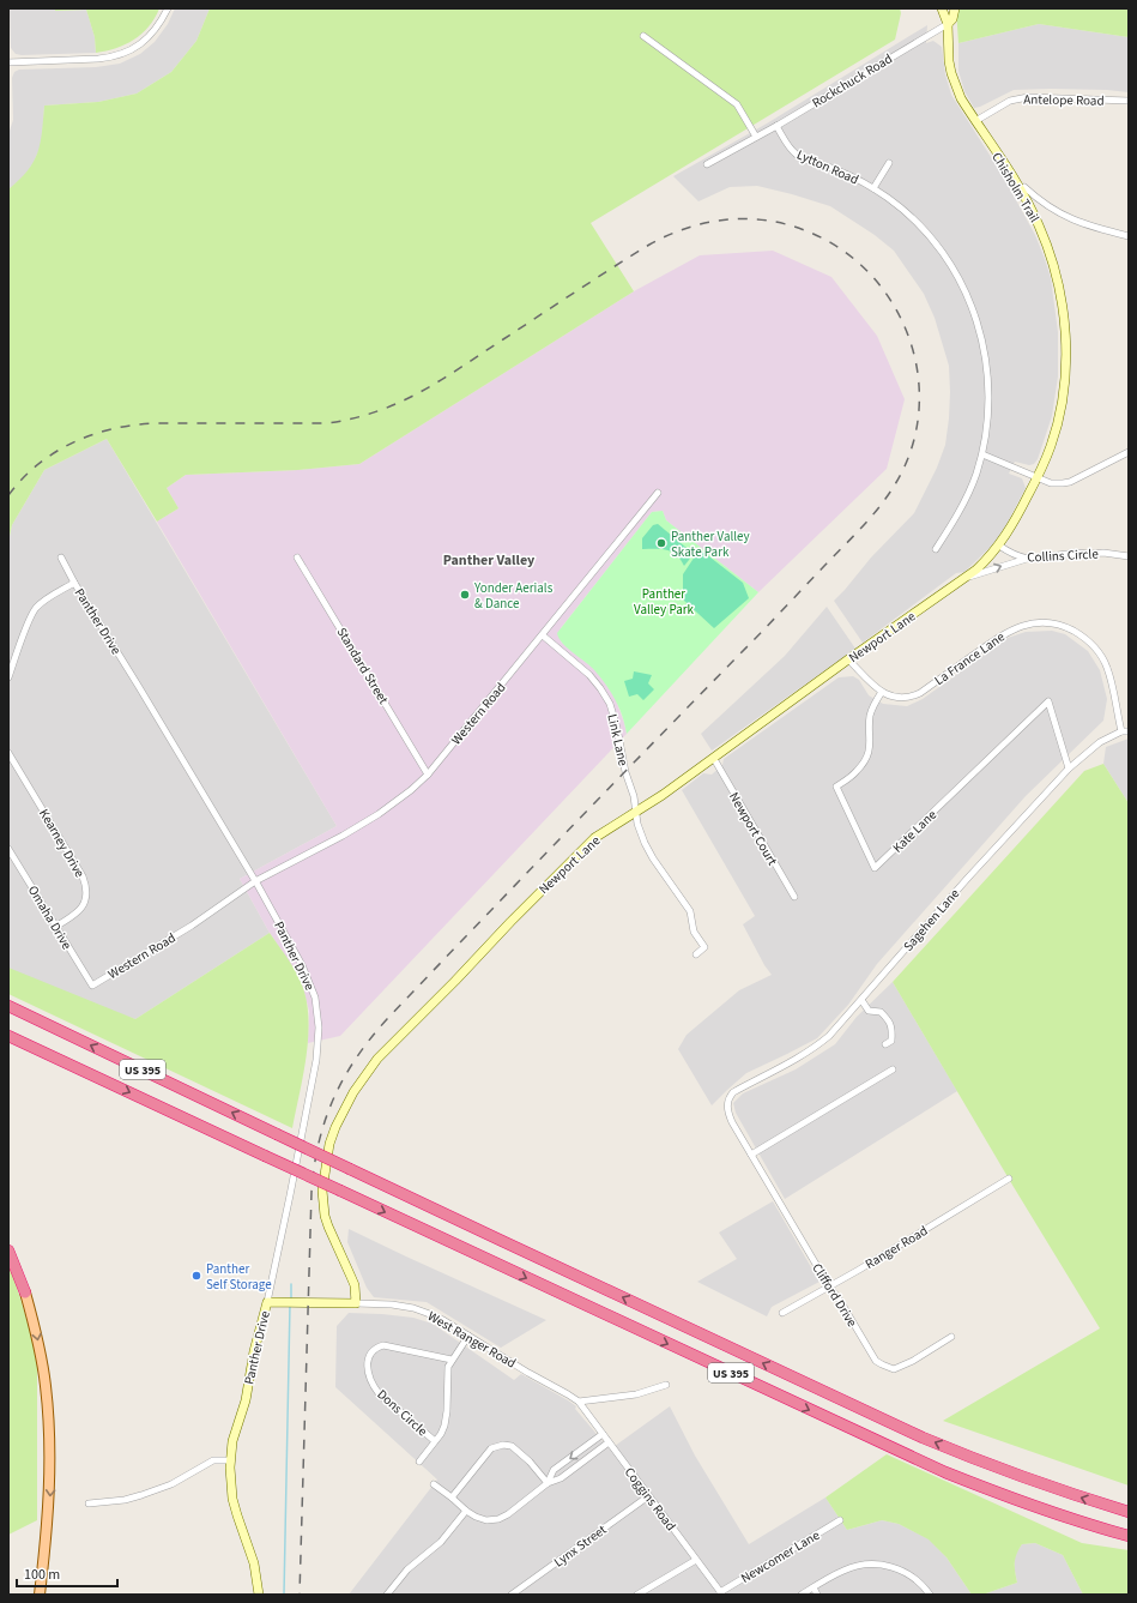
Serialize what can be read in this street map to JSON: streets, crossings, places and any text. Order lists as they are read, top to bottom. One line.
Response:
{"streets":{"highway":["US 395"],"street":["Rockchuck Road","Antelope Road","Lytton Road","Chisholm Trail","Collins Circle","Panther Drive","Newport Lane","La France Lane","Standard Street","Western Road","Link Lane","Newport Court","Kate Lane","Kearney Drive","Omaha Drive","Sagehen Lane","Ranger Road","Clifford Drive","West Ranger Road","Dons Circle","Coggins Road","Lynx Street","Newcomer Lane"]},"crossings":[["Rockchuck Road","Lytton Road"],["Rockchuck Road","Chisholm Trail"],["Antelope Road","Chisholm Trail"],["Chisholm Trail","Collins Circle"],["Chisholm Trail","Newport Lane"],["Collins Circle","Newport Lane"],["Panther Drive","Western Road"],["Panther Drive","West Ranger Road"],["Newport Lane","Link Lane"],["Newport Lane","Newport Court"],["Newport Lane","West Ranger Road"],["La France Lane","Kate Lane"],["La France Lane","Sagehen Lane"],["Standard Street","Western Road"],["Western Road","Link Lane"],["Western Road","Omaha Drive"],["Kate Lane","Sagehen Lane"],["Kearney Drive","Omaha Drive"],["Sagehen Lane","Clifford Drive"],["Ranger Road","Clifford Drive"],["West Ranger Road","Coggins Road"],["Coggins Road","Lynx Street"],["Coggins Road","Newcomer Lane"]],"districts":["Panther Valley"],"parks":["Panther Valley Park"],"places":["Panther Valley Skate Park","Yonder Aerials & Dance","Panther Self Storage"],"scale_bar":"100 m"}
